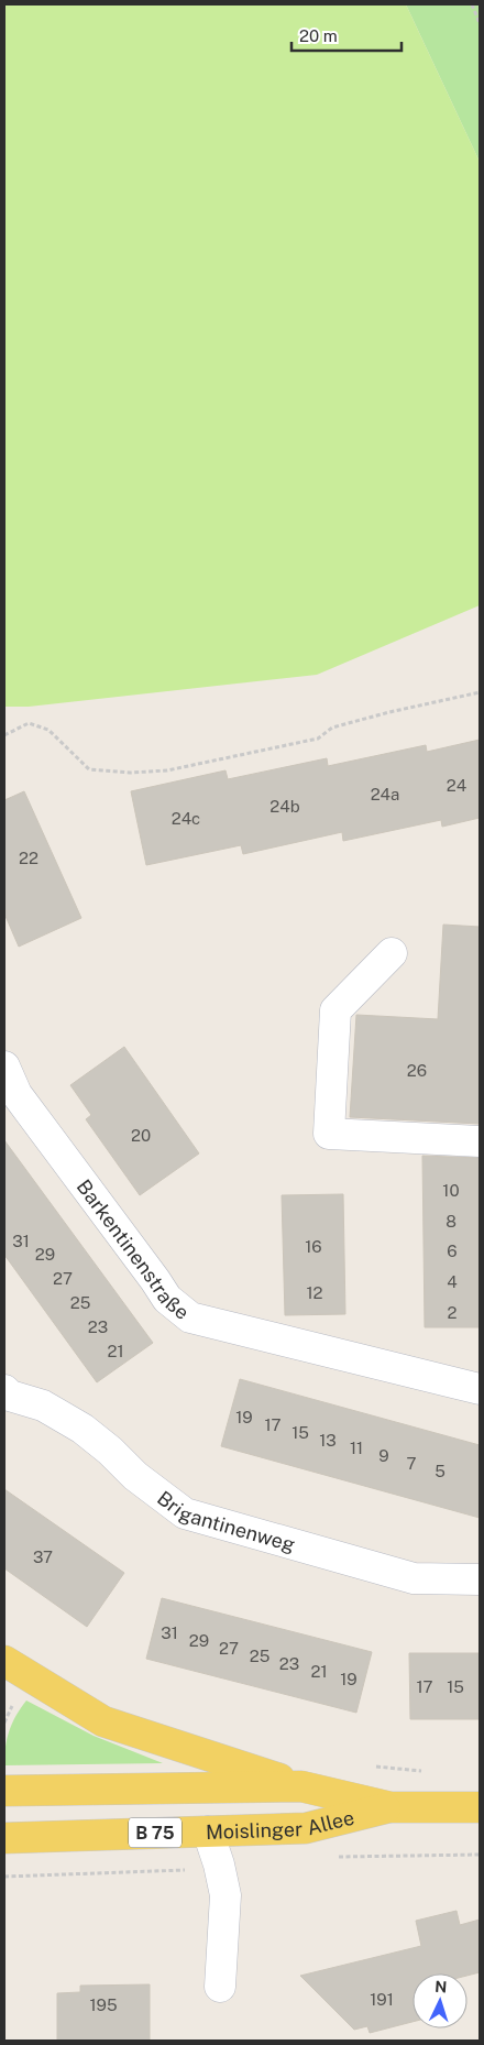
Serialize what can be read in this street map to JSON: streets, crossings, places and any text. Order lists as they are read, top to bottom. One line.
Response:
{"streets":{"main road":["Moislinger Allee","B 75"],"street":["Barkentinenstraße","Brigantinenweg"]},"house_numbers":["24","24a","24b","24c","22","26","20","10","8","31","16","6","29","27","4","12","25","2","23","21","19","17","15","13","11","9","7","5","37","31","29","27","25","23","21","19","17","15","191","195"],"scale_bar":"20 m","north":"top"}
